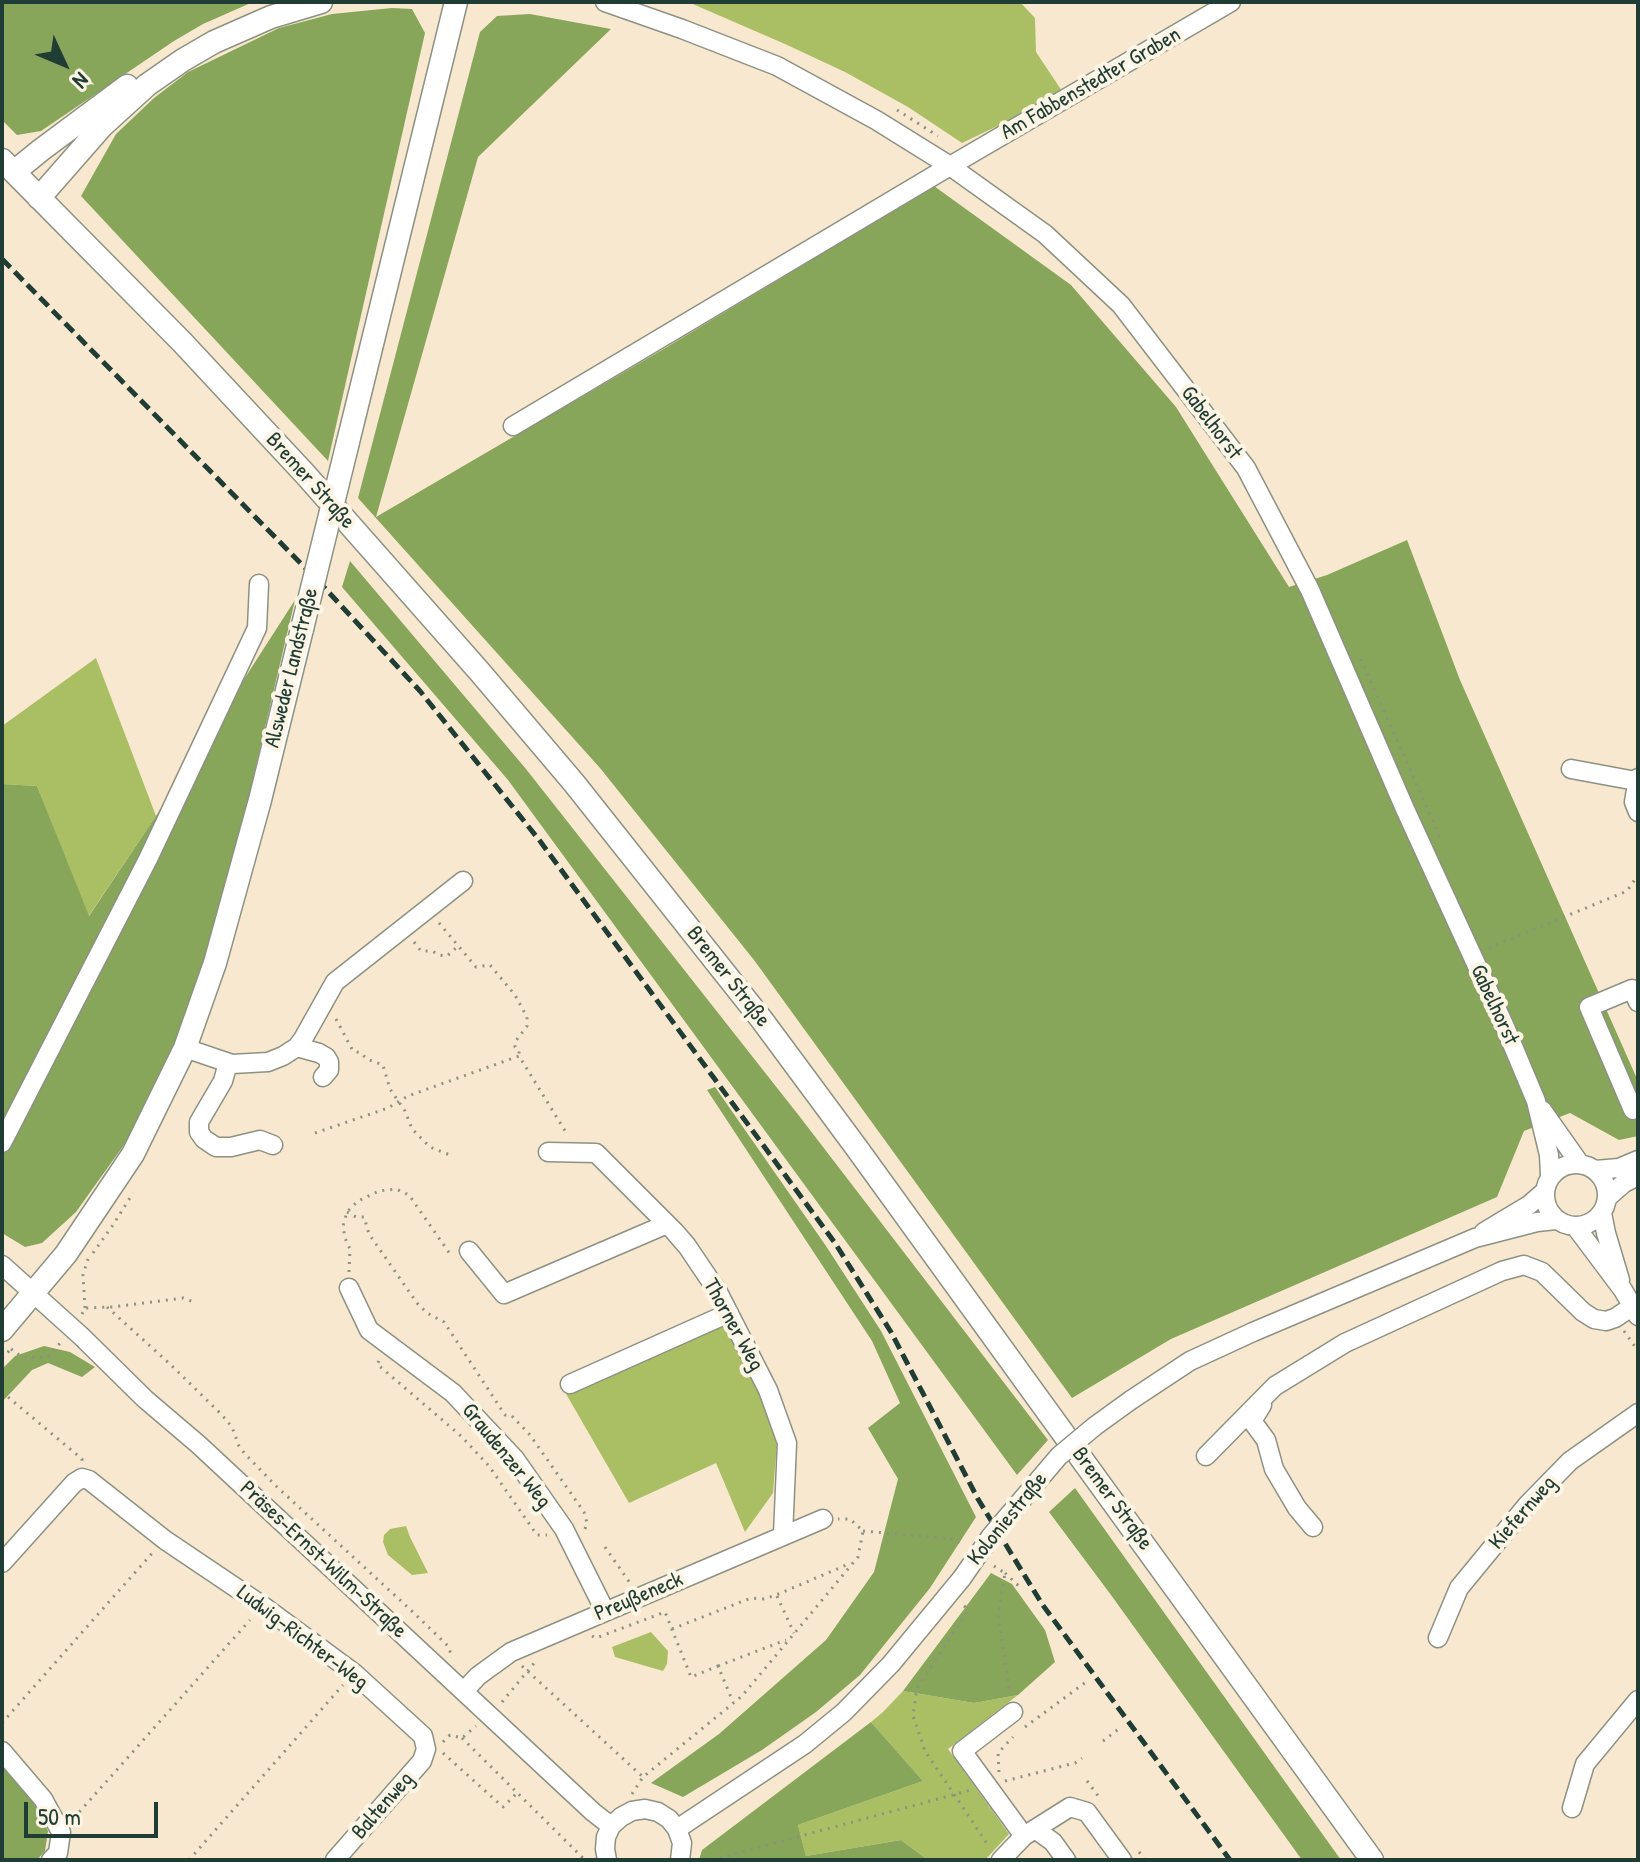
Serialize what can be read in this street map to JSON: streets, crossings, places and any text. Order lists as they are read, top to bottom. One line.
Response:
{"streets":{"main road":["Bremer Straße","Alsweder Landstraße"],"street":["Am Fabbenstedter Graben","Gabelhorst","Thorner Weg","Graudenzer Weg","Kiefernweg","Koloniestraße","Präses-Ernst-Wilm-Straße","Preußeneck","Ludwig-Richter-Weg","Baltenweg"]},"crossings":[["Am Fabbenstedter Graben","Gabelhorst"],["Gabelhorst","Koloniestraße"],["Alsweder Landstraße","Präses-Ernst-Wilm-Straße"],["Thorner Weg","Preußeneck"],["Graudenzer Weg","Preußeneck"],["Präses-Ernst-Wilm-Straße","Preußeneck"],["Ludwig-Richter-Weg","Baltenweg"]],"scale_bar":"50 m","north":"bottom right"}
